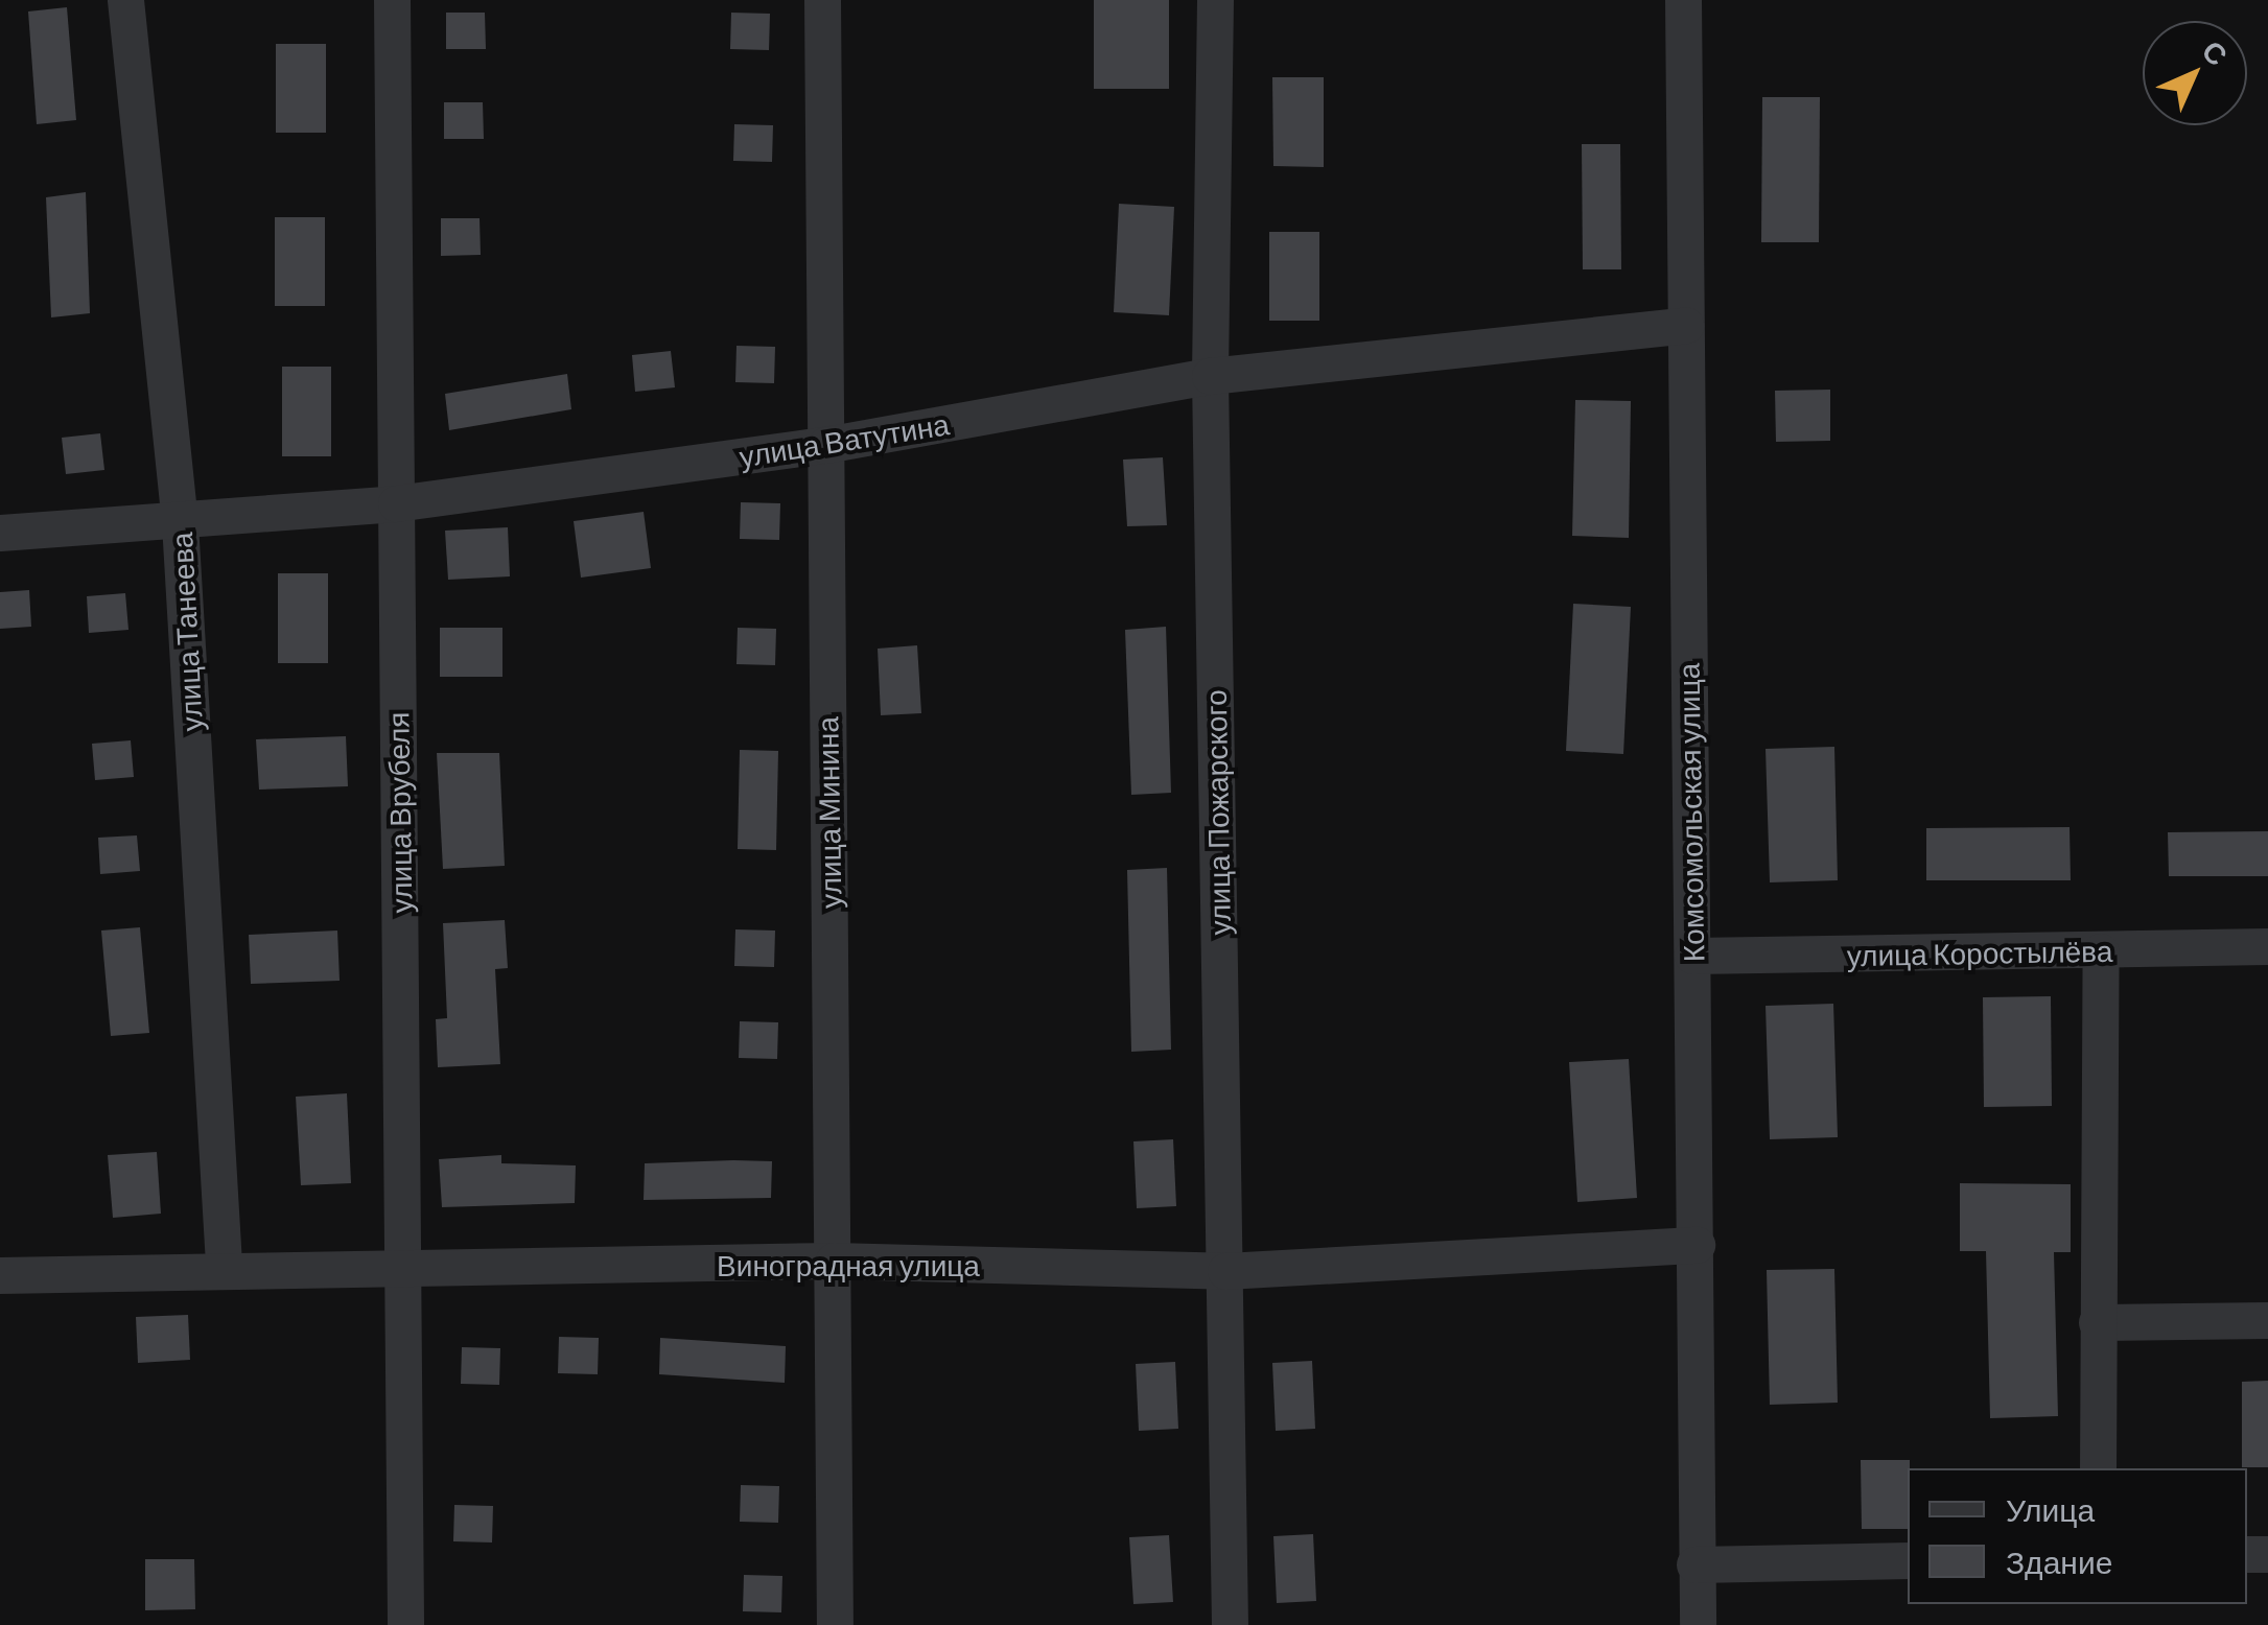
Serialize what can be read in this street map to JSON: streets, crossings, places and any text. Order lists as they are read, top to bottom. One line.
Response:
{"streets":{"street":["улица Ватутина","улица Танеева","улица Врубеля","улица Минина","улица Пожарского","Комсомольская улица","улица Коростылёва","Виноградная улица"]},"crossings":[["улица Ватутина","улица Танеева"],["улица Ватутина","улица Врубеля"],["улица Ватутина","улица Минина"],["улица Ватутина","улица Пожарского"],["улица Ватутина","Комсомольская улица"],["улица Танеева","Виноградная улица"],["улица Врубеля","Виноградная улица"],["улица Минина","Виноградная улица"],["улица Пожарского","Виноградная улица"],["Комсомольская улица","улица Коростылёва"],["Комсомольская улица","Виноградная улица"]],"legend":["Улица","Здание"],"north":"top right"}
